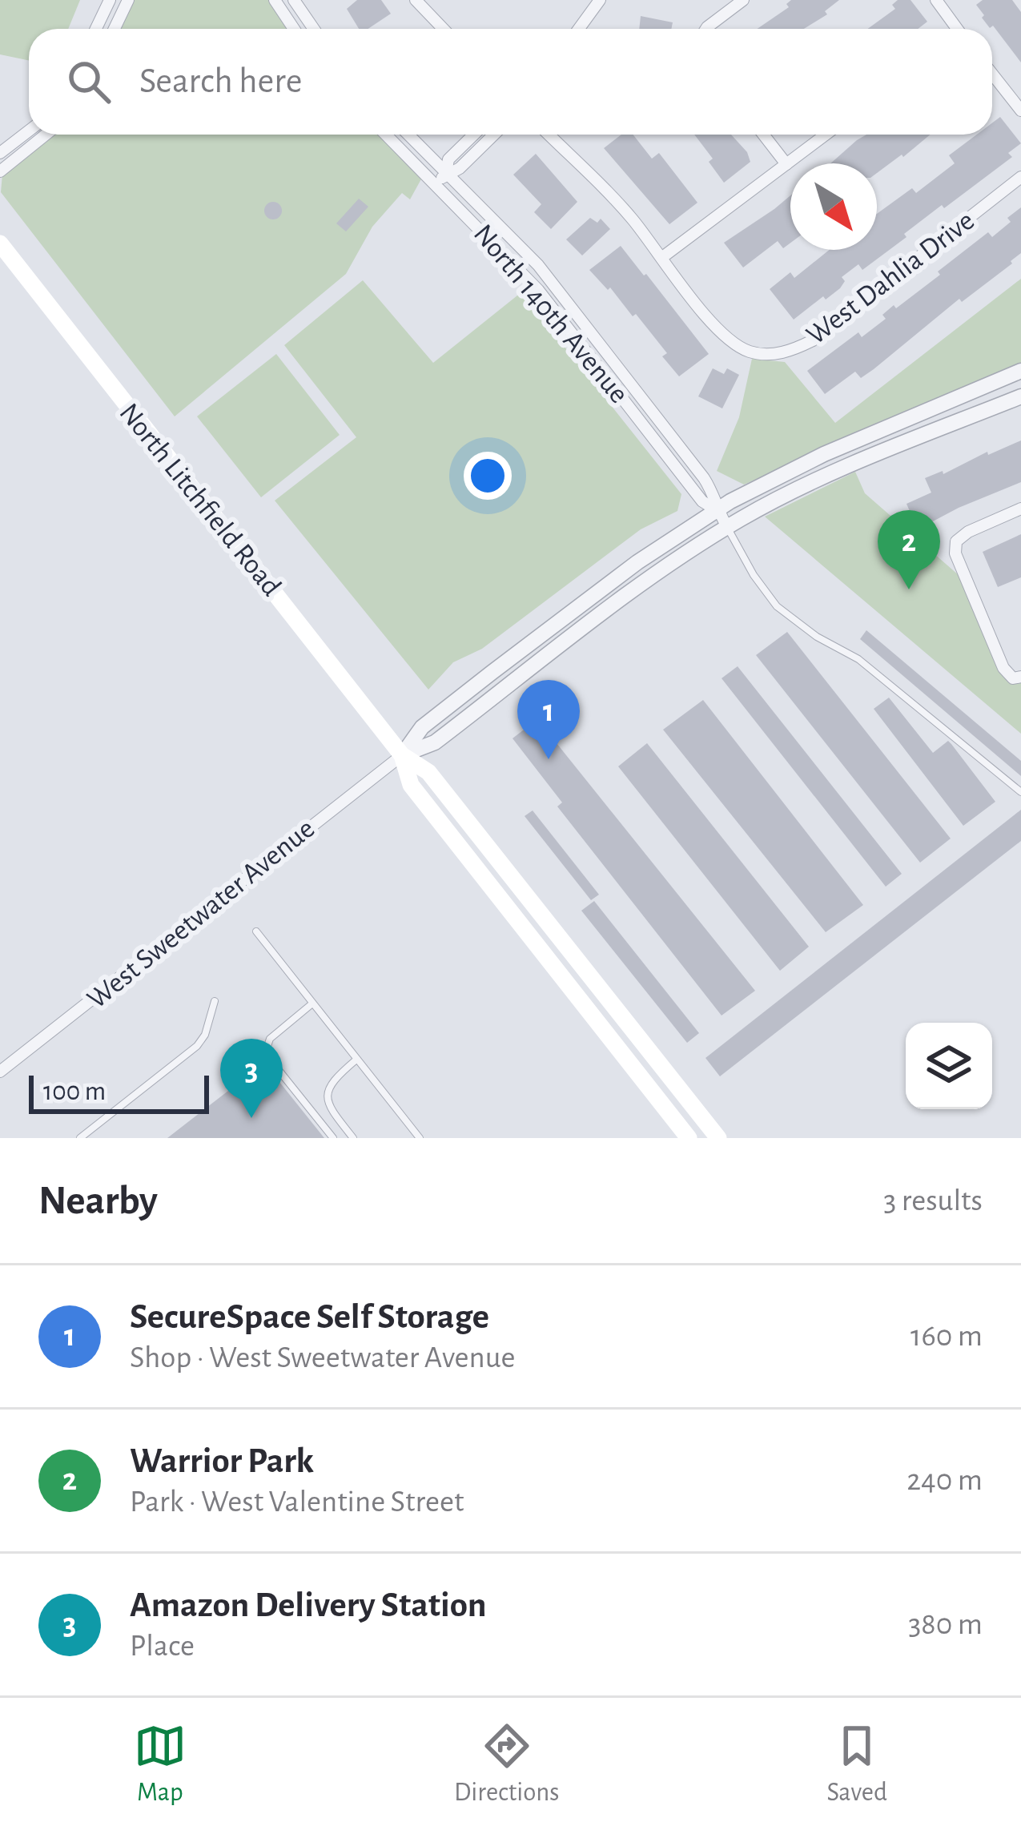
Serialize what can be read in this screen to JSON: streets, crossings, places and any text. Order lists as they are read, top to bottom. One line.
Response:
{"streets":{"main road":["North Litchfield Road"],"street":["West Dahlia Drive","North 140th Avenue","West Sweetwater Avenue"]},"crossings":[["North 140th Avenue","West Sweetwater Avenue"],["North Litchfield Road","West Sweetwater Avenue"]],"scale_bar":"100 m","north":"bottom right","page":{"search":"Search here","pins":["2","1","3"],"scale":"100 m","heading":["Nearby","3 results"],"list":[{"mark":"1","name":"SecureSpace Self Storage","note":"Shop · West Sweetwater Avenue","value":"160 m"},{"mark":"2","name":"Warrior Park","note":"Park · West Valentine Street","value":"240 m"},{"mark":"3","name":"Amazon Delivery Station","note":"Place","value":"380 m"}],"nav":["Map","Directions","Saved"]}}
